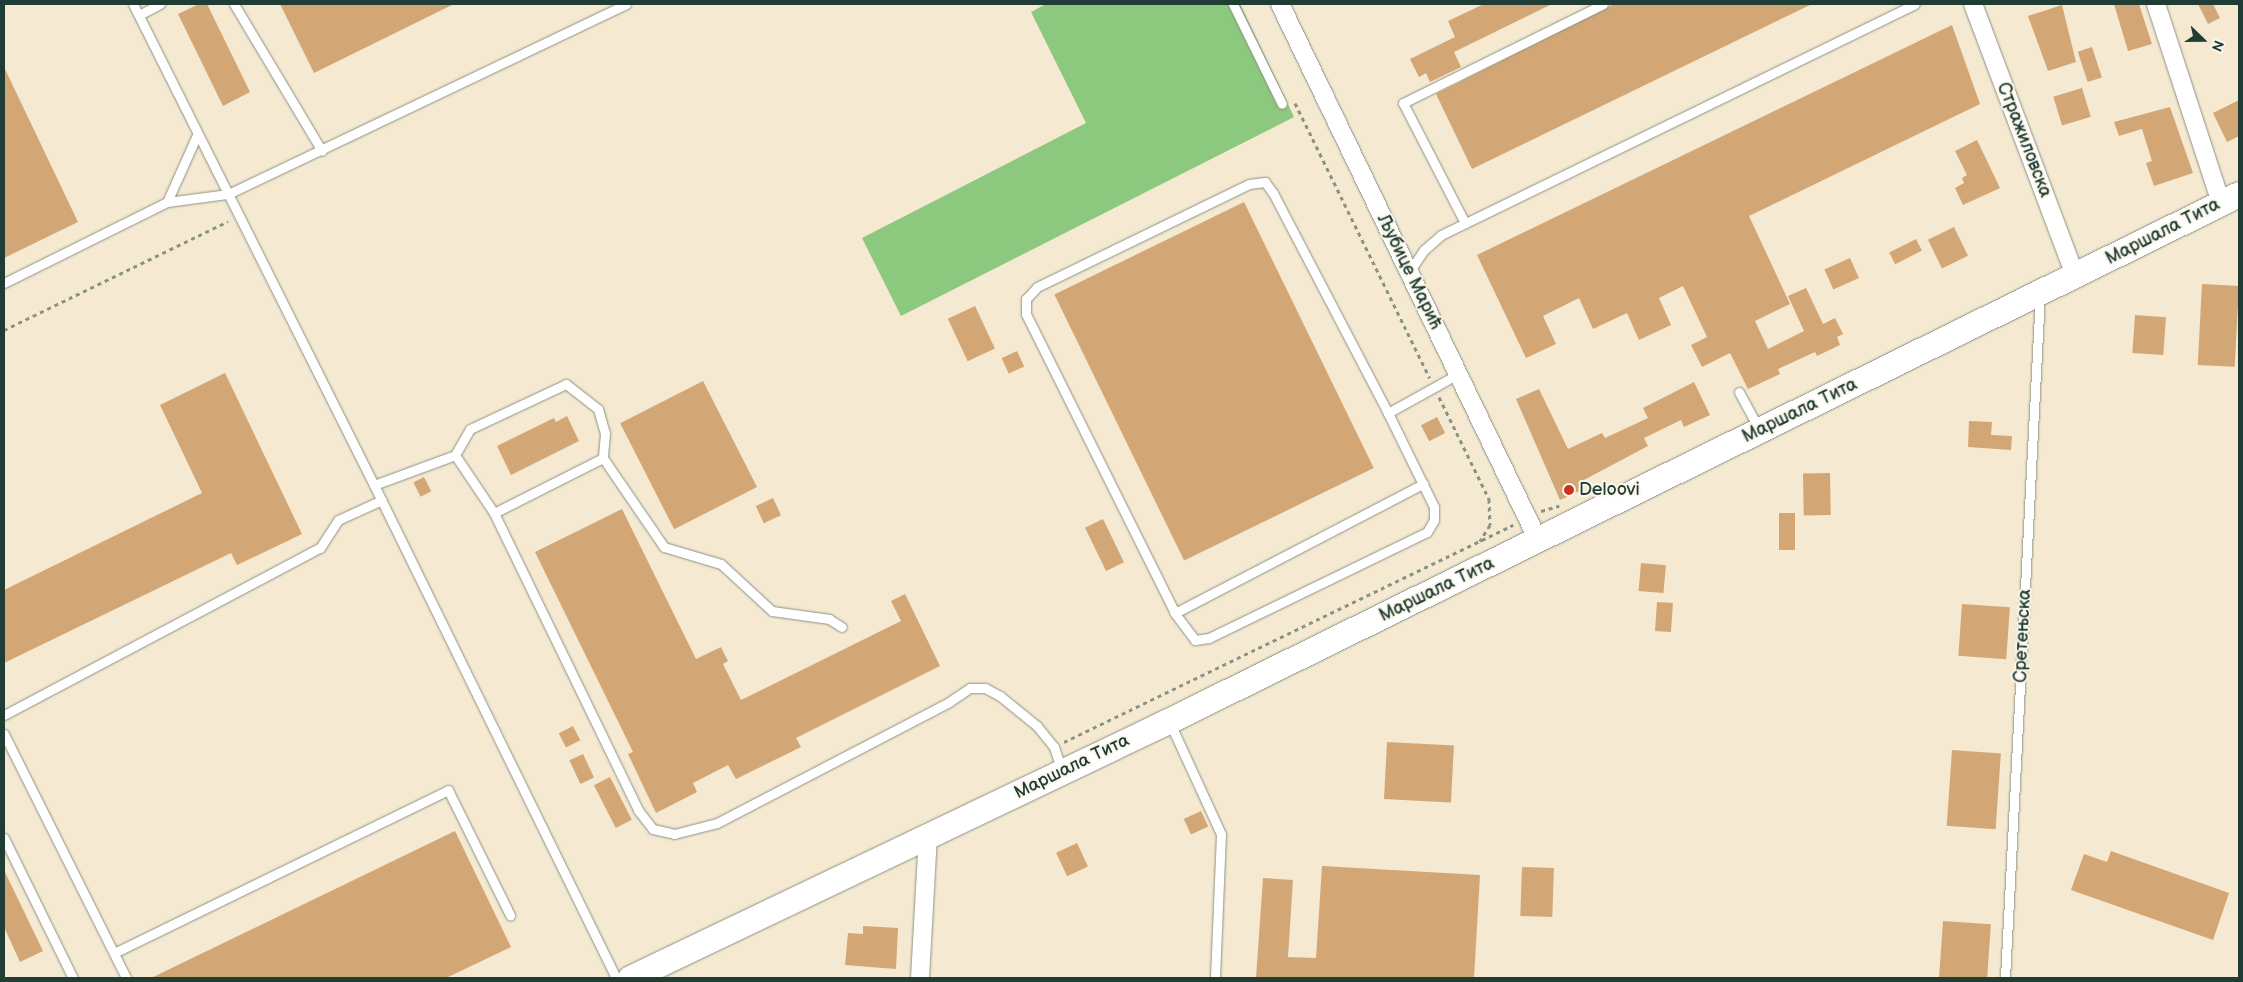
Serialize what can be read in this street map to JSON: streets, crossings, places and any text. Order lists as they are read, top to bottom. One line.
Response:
{"streets":{"main road":["Маршала Тита"],"street":["Стражиловска","Љубице Марић"],"lane":["Сретењска"]},"crossings":[["Стражиловска","Маршала Тита"],["Маршала Тита","Љубице Марић"],["Маршала Тита","Сретењска"]],"places":["Deloovi"],"north":"right"}
